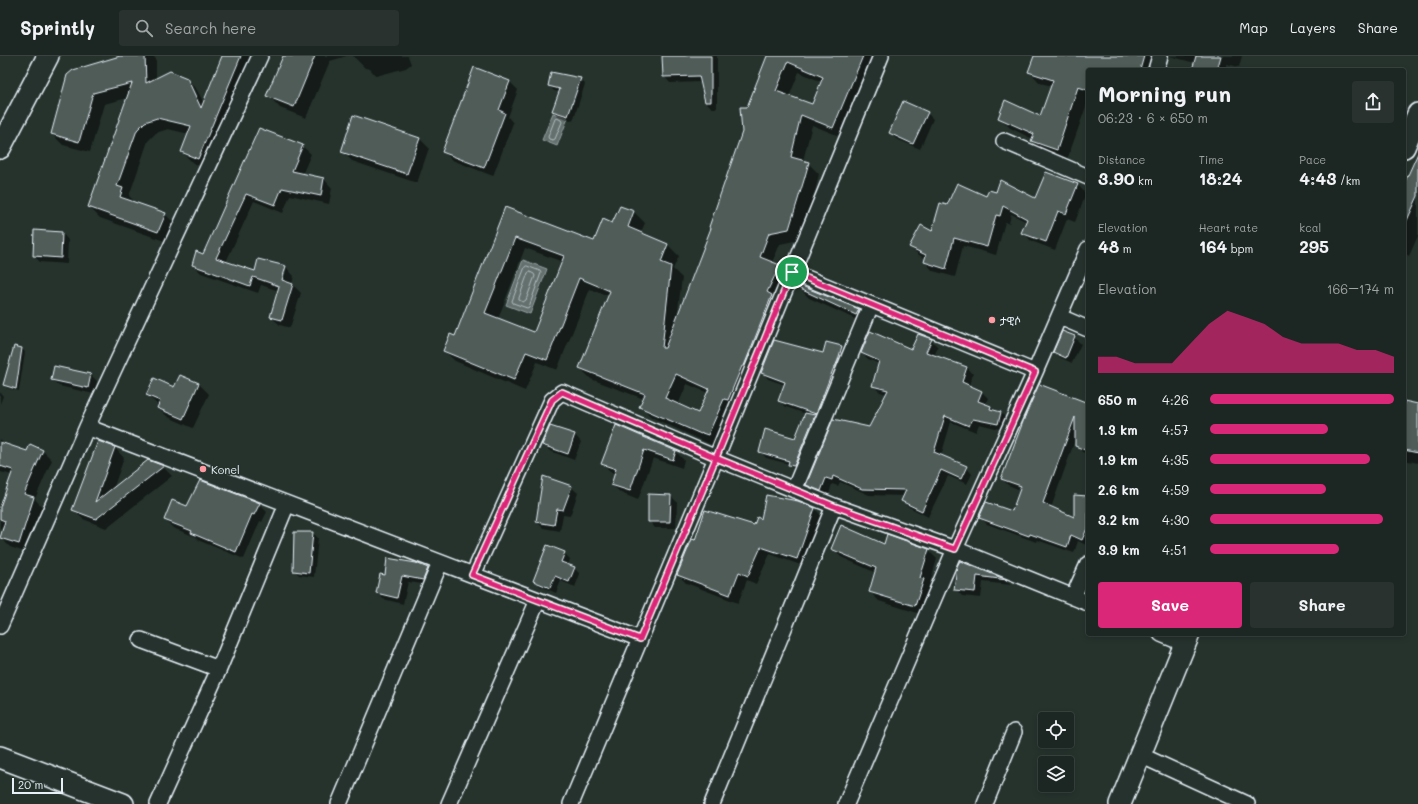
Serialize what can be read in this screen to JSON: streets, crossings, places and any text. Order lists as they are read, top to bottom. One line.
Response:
{"places":["ታዊሶ","Konel"],"scale_bar":"20 m","page":{"header":"Sprintly","search":"Search here","nav":["Map","Layers","Share"],"heading":["Morning run","06:23 · 6 × 650 m"],"stats":[["Distance","3.90 km"],["Time","18:24"],["Pace","4:43 /km"],["Elevation","48 m"],["Heart rate","164 bpm"],["kcal","295"]],"chart":["Elevation","166–174 m"],"list":[{"name":"650 m","note":"4:26"},{"name":"1.3 km","note":"4:57"},{"name":"1.9 km","note":"4:35"},{"name":"2.6 km","note":"4:59"},{"name":"3.2 km","note":"4:30"},{"name":"3.9 km","note":"4:51"}],"buttons":["Save","Share"],"scale":"20 m"}}
